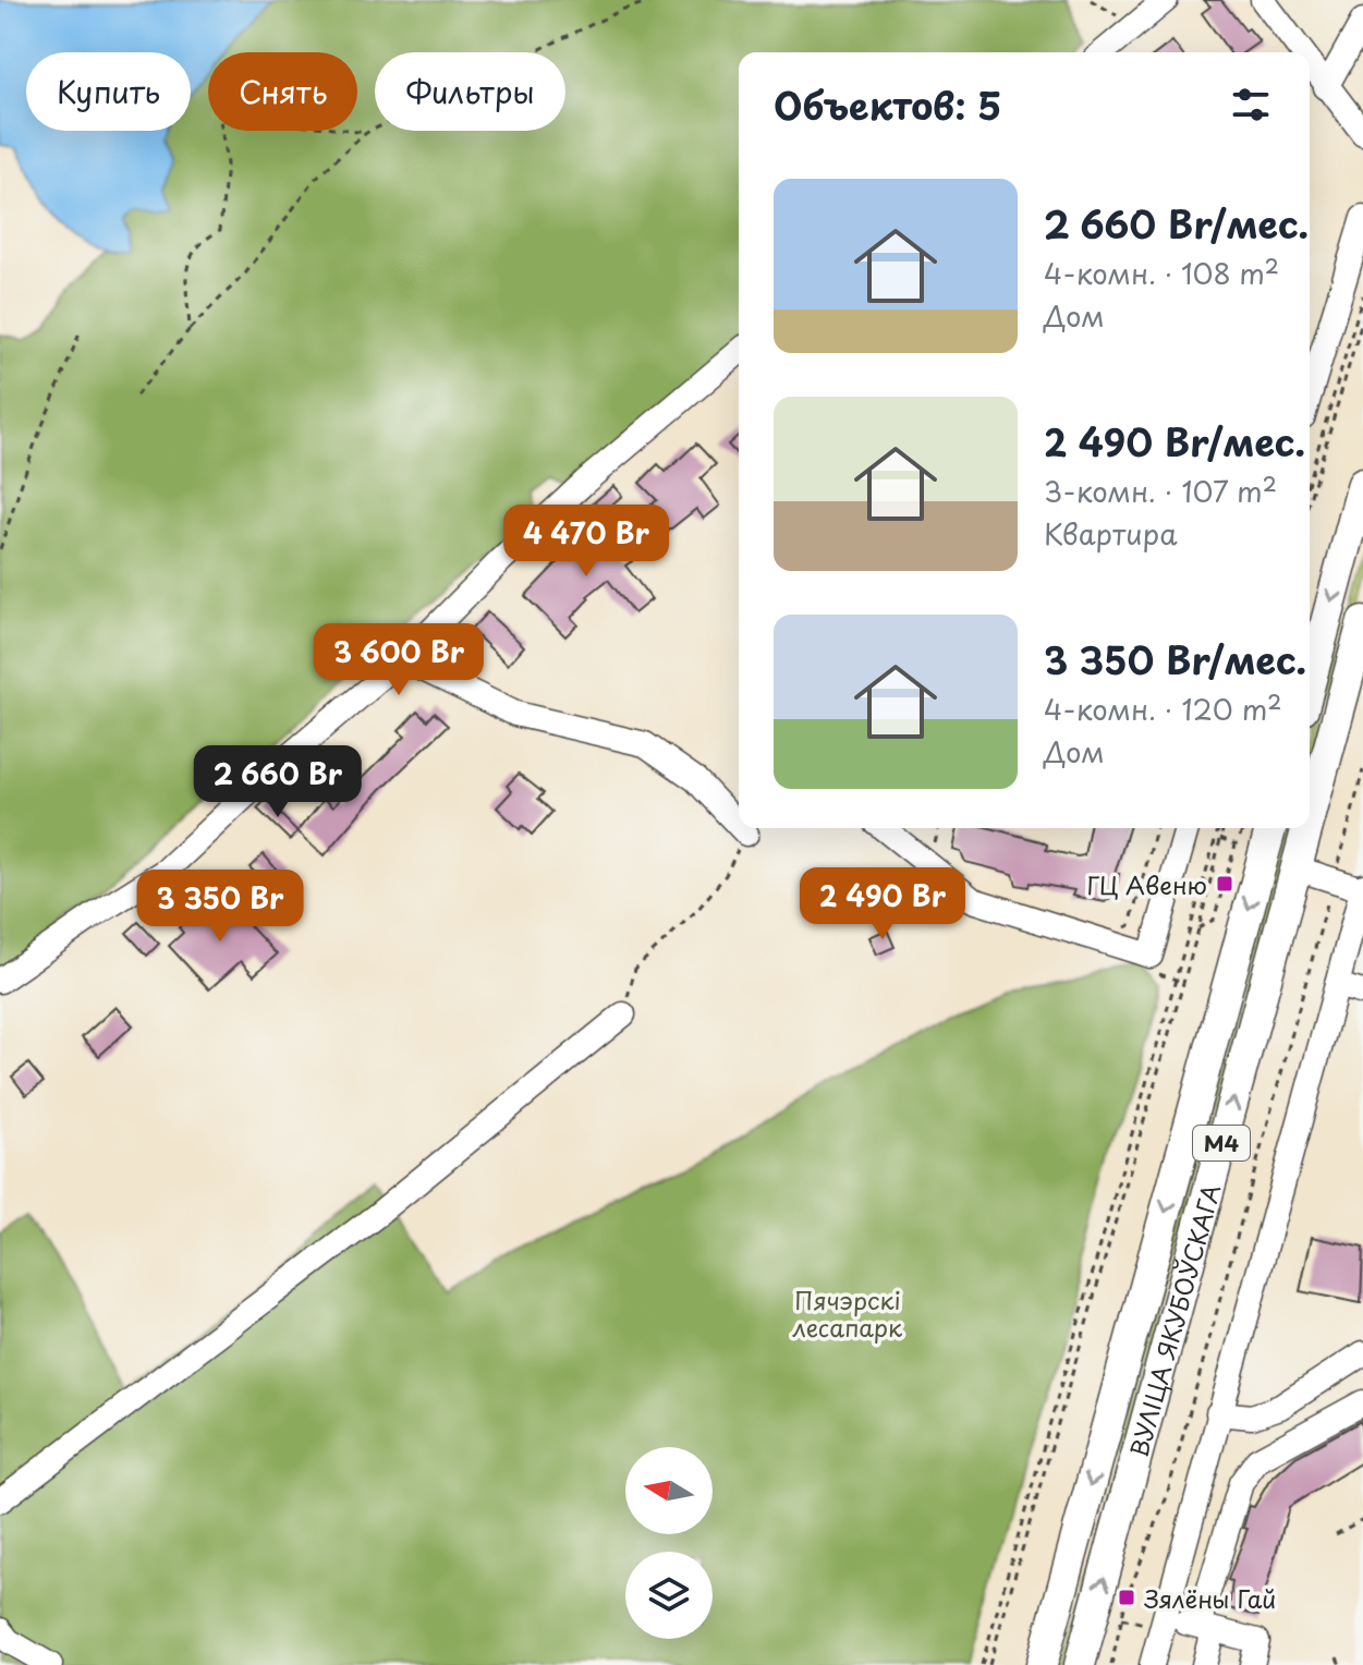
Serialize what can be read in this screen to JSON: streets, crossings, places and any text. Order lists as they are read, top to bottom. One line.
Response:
{"streets":{"main road":["М4","ВУЛІЦА ЯКУБОЎСКАГА"]},"parks":["Пячэрскі лесапарк"],"places":{"transit":["ГЦ Авеню","Зялёны Гай"]},"north":"left","page":{"chip":["Купить","Снять","Фильтры"],"heading":"Объектов: 5","list":[{"name":"2 660 Br/мес.","note":"4-комн. · 108 m² · Дом"},{"name":"2 490 Br/мес.","note":"3-комн. · 107 m² · Квартира"},{"name":"3 350 Br/мес.","note":"4-комн. · 120 m² · Дом"}],"price":["4 470 Br","3 600 Br","2 660 Br","2 490 Br","3 350 Br"]}}
